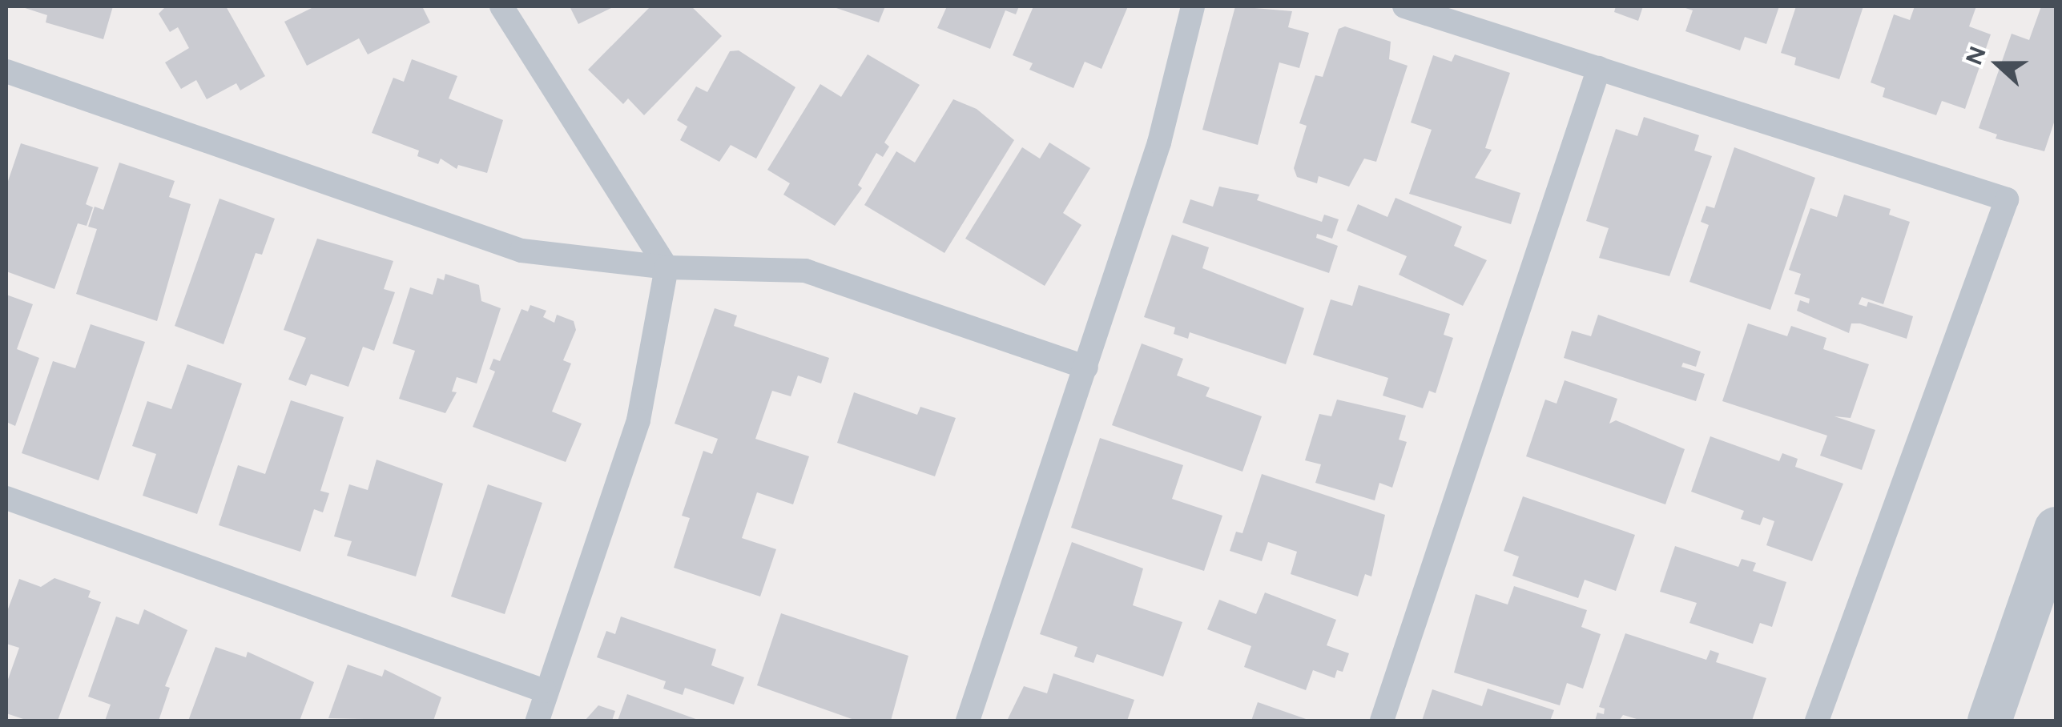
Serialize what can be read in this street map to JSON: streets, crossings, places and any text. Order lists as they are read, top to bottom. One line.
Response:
{"north":"left"}
